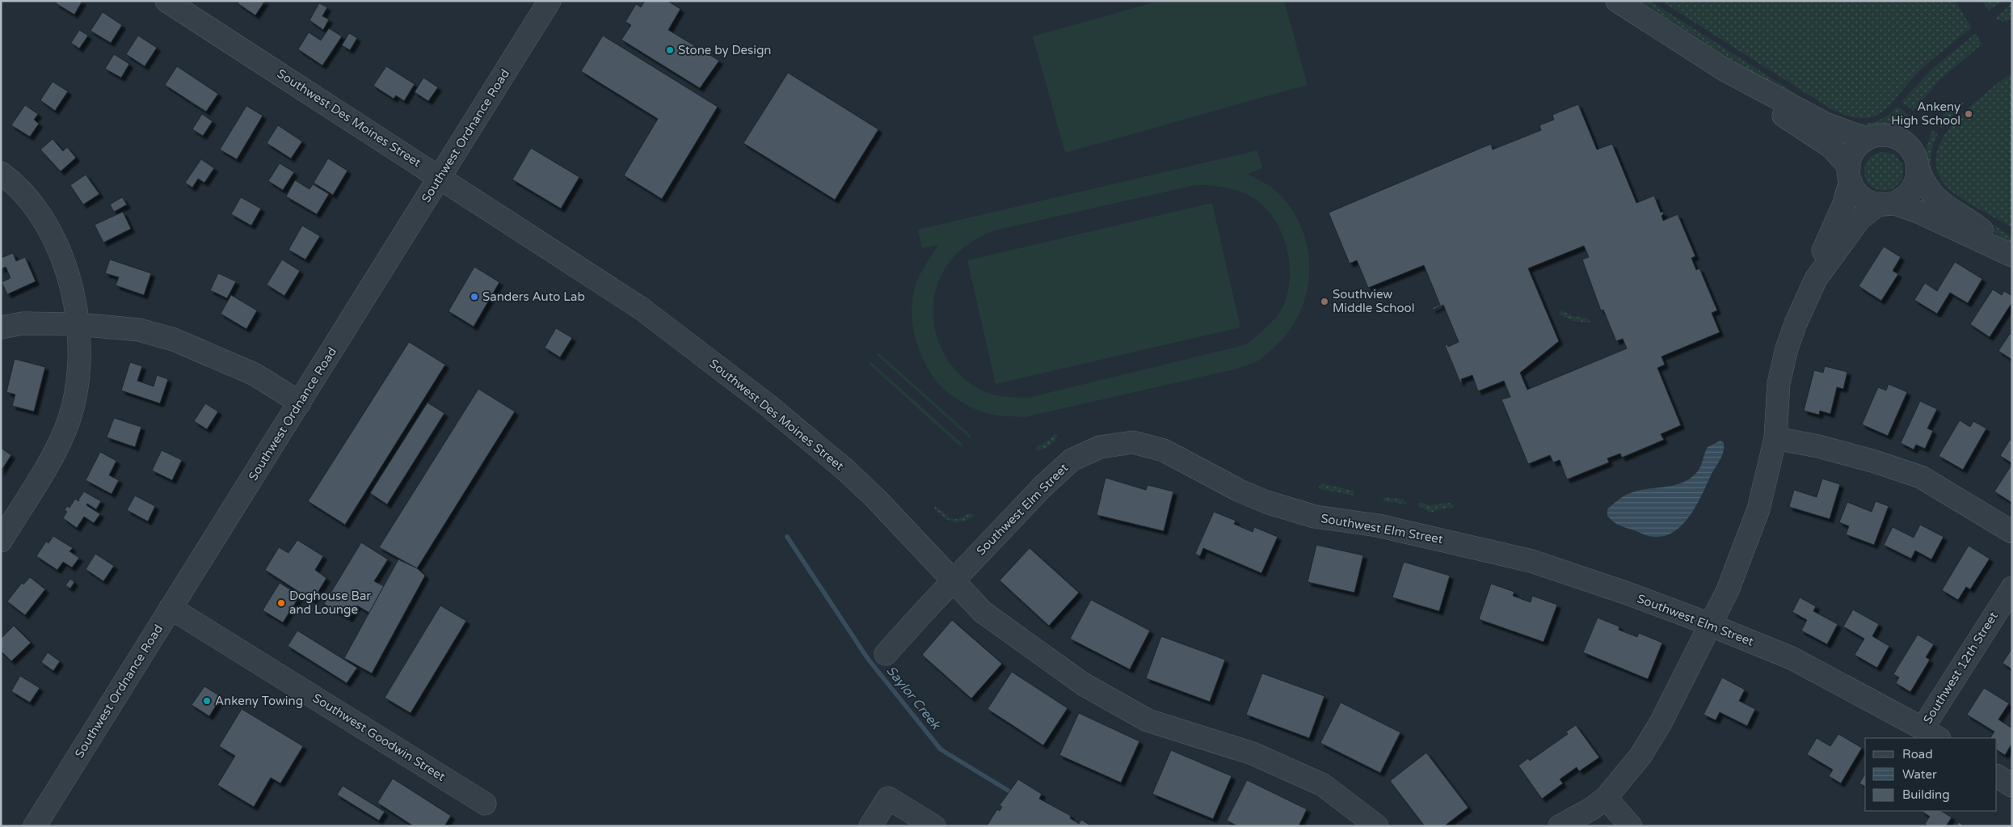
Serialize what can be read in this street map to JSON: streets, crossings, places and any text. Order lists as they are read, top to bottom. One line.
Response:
{"streets":{"street":["Southwest Des Moines Street","Southwest Ordnance Road","Southwest Elm Street","Southwest 12th Street","Southwest Goodwin Street"]},"crossings":[["Southwest Des Moines Street","Southwest Ordnance Road"],["Southwest Des Moines Street","Southwest Elm Street"],["Southwest Ordnance Road","Southwest Goodwin Street"],["Southwest Elm Street","Southwest 12th Street"]],"water":["Saylor Creek"],"places":["Stone by Design","Ankeny High School","Sanders Auto Lab","Southview Middle School","Doghouse Bar and Lounge","Ankeny Towing"],"legend":["Road","Water","Building"]}
